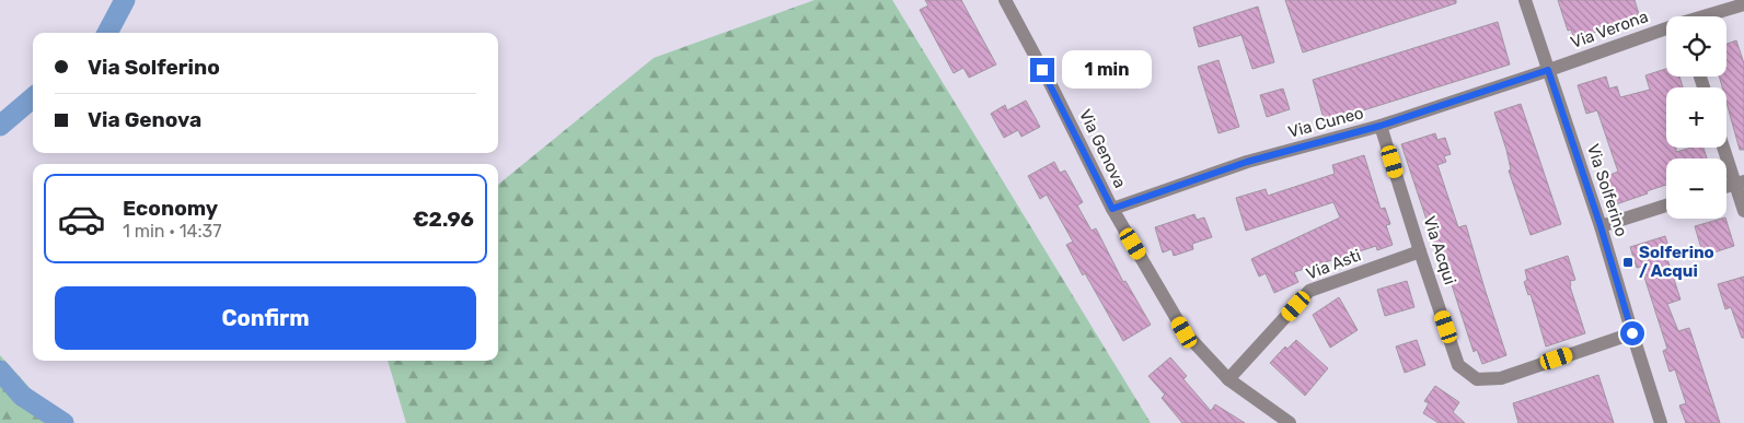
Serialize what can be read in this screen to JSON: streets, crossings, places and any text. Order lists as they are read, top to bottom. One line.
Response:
{"streets":{"street":["Via Verona","Via Cuneo","Via Genova","Via Solferino","Via Acqui","Via Asti"]},"crossings":[["Via Verona","Via Cuneo"],["Via Verona","Via Solferino"],["Via Cuneo","Via Genova"],["Via Cuneo","Via Solferino"],["Via Cuneo","Via Acqui"],["Via Genova","Via Asti"],["Via Solferino","Via Acqui"],["Via Acqui","Via Asti"]],"places":{"transit":["Solferino / Acqui"]},"page":{"map_buttons":["+","−"],"banner":["Via Solferino","Via Genova"],"bubble":"1 min","list":[{"name":"Economy","note":"1 min · 14:37","value":"€2.96"}],"buttons":"Confirm"}}
